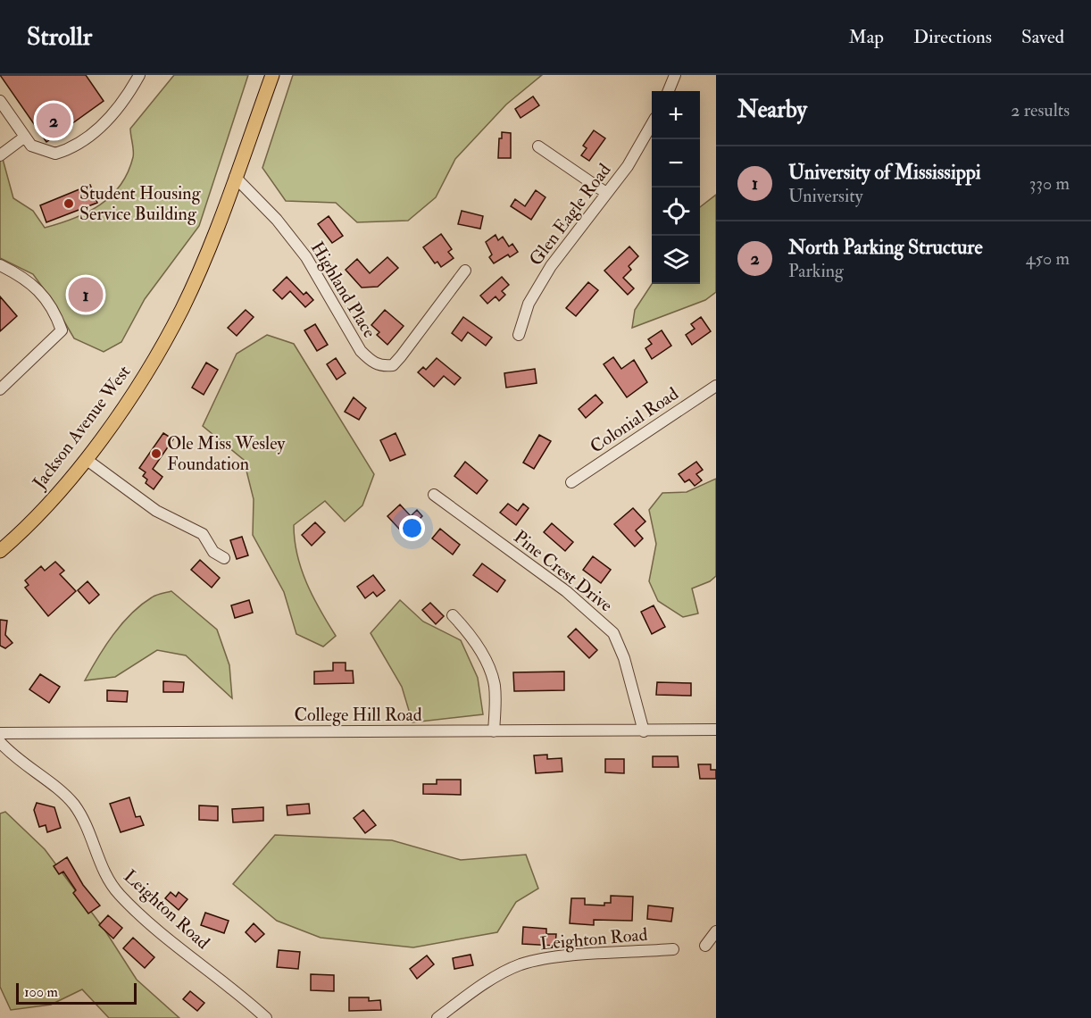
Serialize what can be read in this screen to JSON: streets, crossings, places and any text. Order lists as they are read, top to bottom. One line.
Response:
{"streets":{"main road":["Jackson Avenue West"],"street":["Glen Eagle Road","Highland Place","Colonial Road","Pine Crest Drive","College Hill Road","Leighton Road"]},"crossings":[["Highland Place","Jackson Avenue West"],["Pine Crest Drive","College Hill Road"]],"places":["Student Housing Service Building","Ole Miss Wesley Foundation"],"scale_bar":"100 m","page":{"header":"Strollr","nav":["Map","Directions","Saved"],"heading":["Nearby","2 results"],"map_buttons":["+","−"],"pins":["2","1"],"list":[{"mark":"1","name":"University of Mississippi","note":"University","value":"330 m"},{"mark":"2","name":"North Parking Structure","note":"Parking","value":"450 m"}],"scale":"100 m"}}
